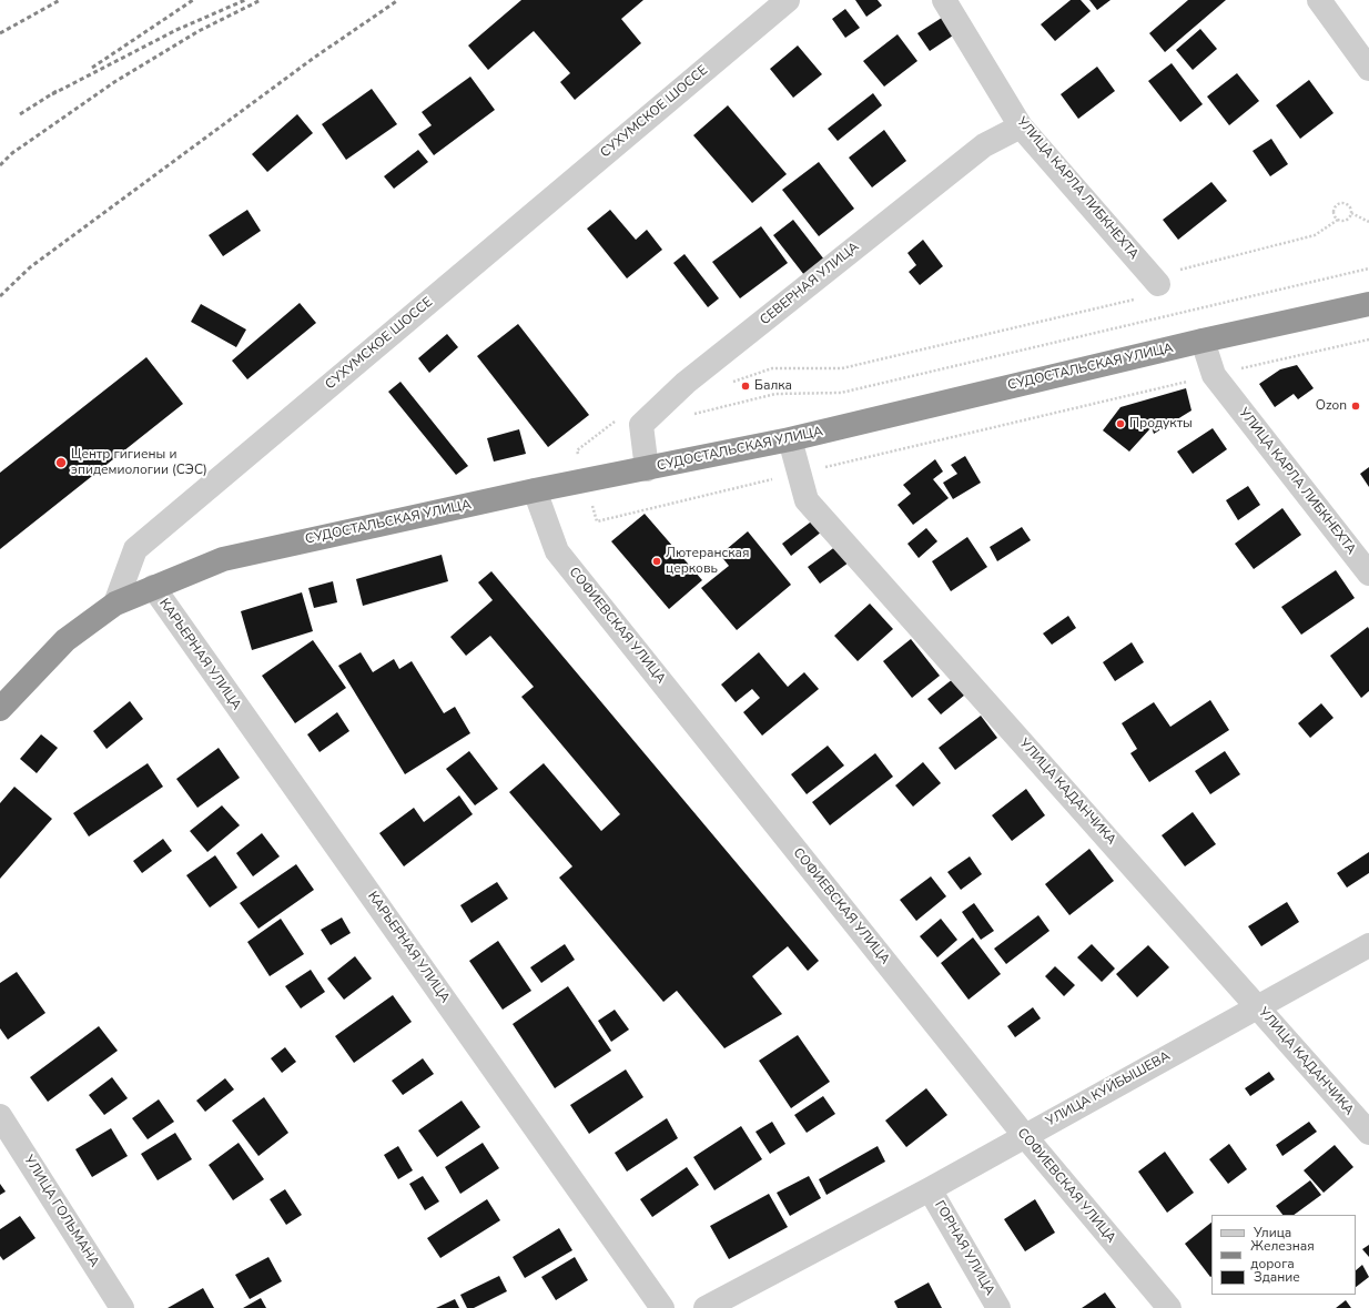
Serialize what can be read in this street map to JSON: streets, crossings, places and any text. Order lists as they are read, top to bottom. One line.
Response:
{"streets":{"highway":["СУДОСТАЛЬСКАЯ УЛИЦА"],"street":["СУХУМСКОЕ ШОССЕ","УЛИЦА КАРЛА ЛИБКНЕХТА","СЕВЕРНАЯ УЛИЦА","СОФИЕВСКАЯ УЛИЦА","КАРЬЕРНАЯ УЛИЦА","УЛИЦА КАДАНЧИКА","УЛИЦА КУЙБЫШЕВА","УЛИЦА ГОЛЬМАНА","ГОРНАЯ УЛИЦА"]},"crossings":[["СУХУМСКОЕ ШОССЕ","СУДОСТАЛЬСКАЯ УЛИЦА"],["УЛИЦА КАРЛА ЛИБКНЕХТА","СЕВЕРНАЯ УЛИЦА"],["УЛИЦА КАРЛА ЛИБКНЕХТА","СУДОСТАЛЬСКАЯ УЛИЦА"],["СЕВЕРНАЯ УЛИЦА","СУДОСТАЛЬСКАЯ УЛИЦА"],["СУДОСТАЛЬСКАЯ УЛИЦА","СОФИЕВСКАЯ УЛИЦА"],["СУДОСТАЛЬСКАЯ УЛИЦА","КАРЬЕРНАЯ УЛИЦА"],["СУДОСТАЛЬСКАЯ УЛИЦА","УЛИЦА КАДАНЧИКА"],["СОФИЕВСКАЯ УЛИЦА","УЛИЦА КУЙБЫШЕВА"],["УЛИЦА КАДАНЧИКА","УЛИЦА КУЙБЫШЕВА"],["УЛИЦА КУЙБЫШЕВА","ГОРНАЯ УЛИЦА"]],"places":["Балка","Ozon","Продукты","Центр гигиены и эпидемиологии (СЭС)","Лютеранская церковь"],"legend":["Улица","Железная дорога","Здание"]}
